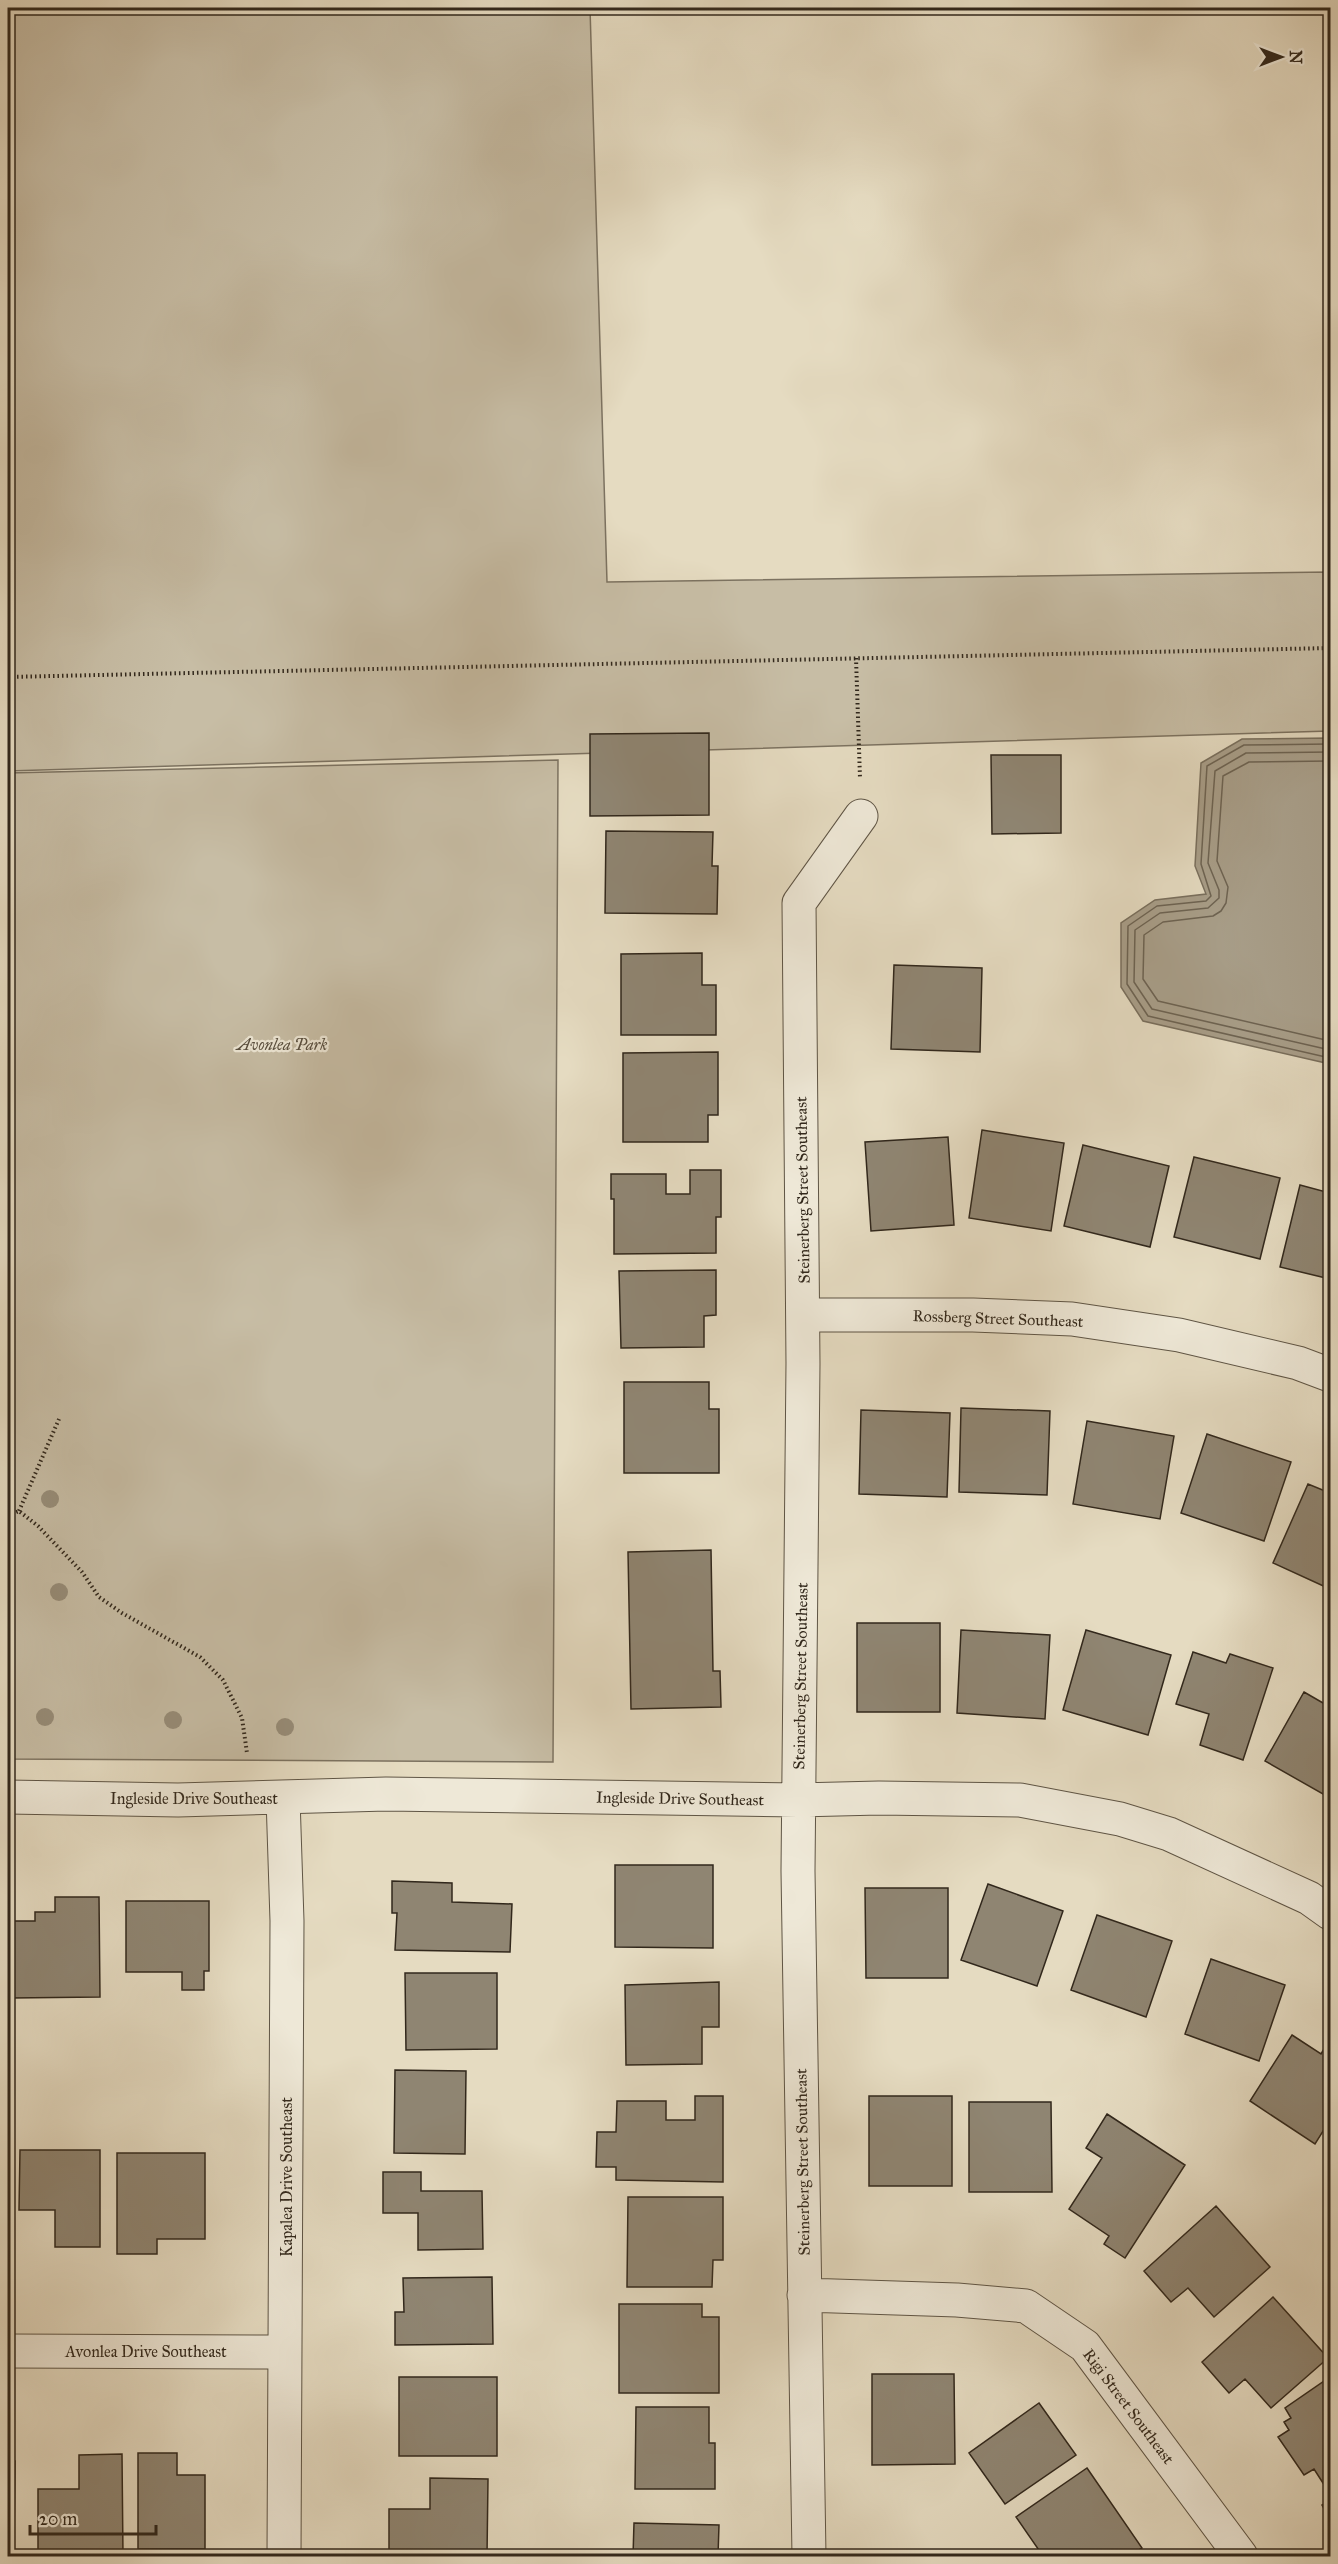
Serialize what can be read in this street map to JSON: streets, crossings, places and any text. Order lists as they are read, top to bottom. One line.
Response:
{"streets":{"street":["Steinerberg Street Southeast","Rossberg Street Southeast","Ingleside Drive Southeast","Kapalea Drive Southeast","Avonlea Drive Southeast","Rigi Street Southeast"]},"crossings":[["Steinerberg Street Southeast","Rossberg Street Southeast"],["Steinerberg Street Southeast","Ingleside Drive Southeast"],["Steinerberg Street Southeast","Rigi Street Southeast"],["Ingleside Drive Southeast","Kapalea Drive Southeast"],["Kapalea Drive Southeast","Avonlea Drive Southeast"]],"parks":["Avonlea Park"],"scale_bar":"20 m","north":"right"}
